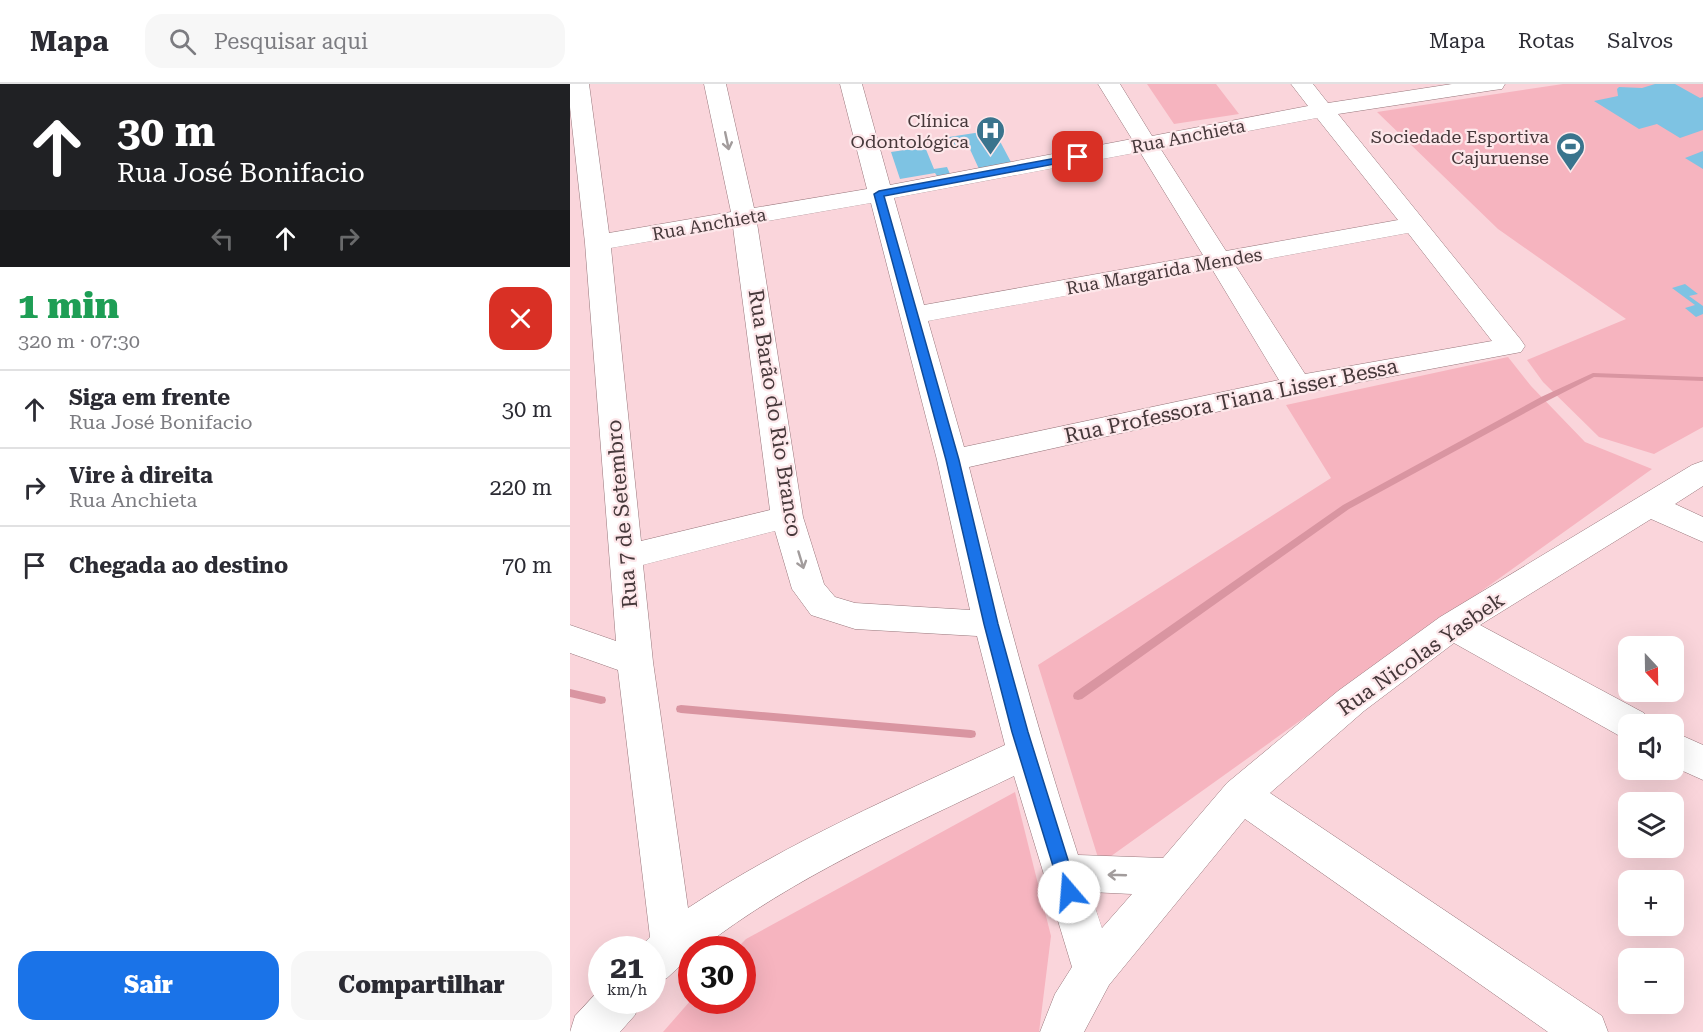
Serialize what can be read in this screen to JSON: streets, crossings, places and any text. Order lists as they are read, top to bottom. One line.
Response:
{"streets":{"street":["Rua Anchieta","Rua Margarida Mendes","Rua Professora Tiana Lisser Bessa","Rua Barão do Rio Branco","Rua 7 de Setembro","Rua Nicolas Yasbek"]},"crossings":[["Rua Anchieta","Rua Barão do Rio Branco"],["Rua Anchieta","Rua 7 de Setembro"],["Rua Margarida Mendes","Rua Professora Tiana Lisser Bessa"]],"one_way":["Rua Barão do Rio Branco"],"places":{"hospital":["Clínica Odontológica"],"sports":["Sociedade Esportiva Cajuruense"]},"north":"bottom","page":{"header":"Mapa","search":"Pesquisar aqui","nav":["Mapa","Rotas","Salvos"],"turn":["30 m","Rua José Bonifacio"],"heading":["1 min","320 m · 07:30"],"list":[{"name":"Siga em frente","note":"Rua José Bonifacio","value":"30 m"},{"name":"Vire à direita","note":"Rua Anchieta","value":"220 m"},{"name":"Chegada ao destino","value":"70 m"}],"map_buttons":["+","−"],"speed":"21 km/h","limit":"30","buttons":["Sair","Compartilhar"]}}
